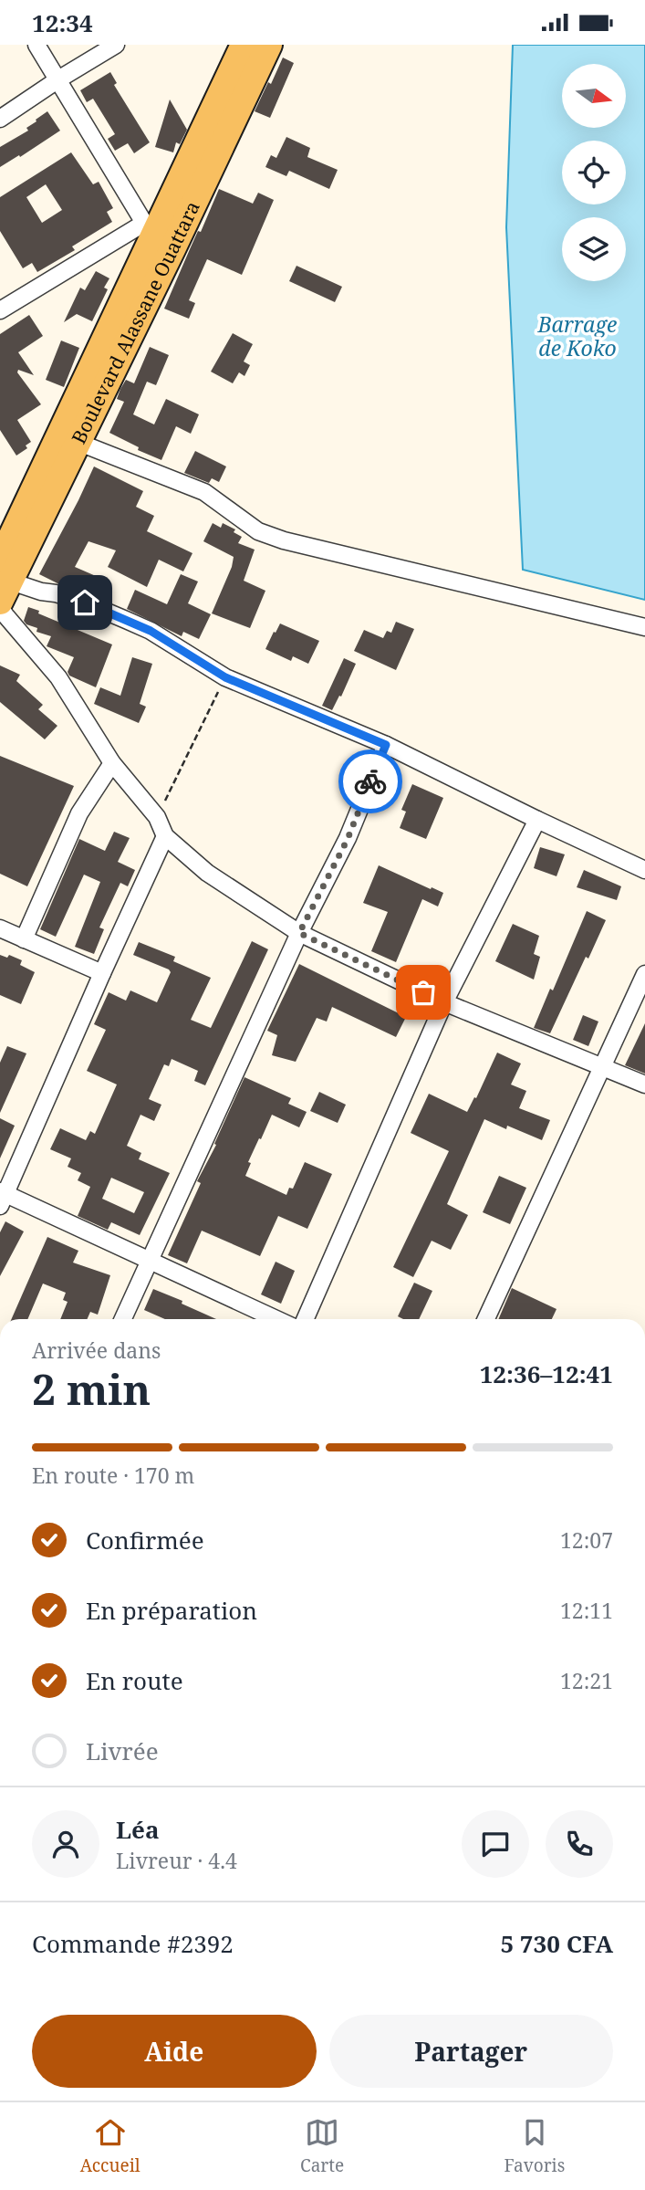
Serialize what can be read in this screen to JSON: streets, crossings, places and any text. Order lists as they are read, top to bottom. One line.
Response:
{"streets":{"main road":["Boulevard Alassane Ouattara"]},"water":["Barrage de Koko"],"north":"right","page":{"status":"12:34","heading":["2 min","Arrivée dans","12:36–12:41"],"panel":["Léa","Livreur · 4.4","Commande #2392","5 730 CFA"],"bar":"En route · 170 m","list":[["Confirmée","12:07"],["En préparation","12:11"],["En route","12:21"],"Livrée"],"buttons":["Aide","Partager"],"tabs":["Accueil","Carte","Favoris"]}}
